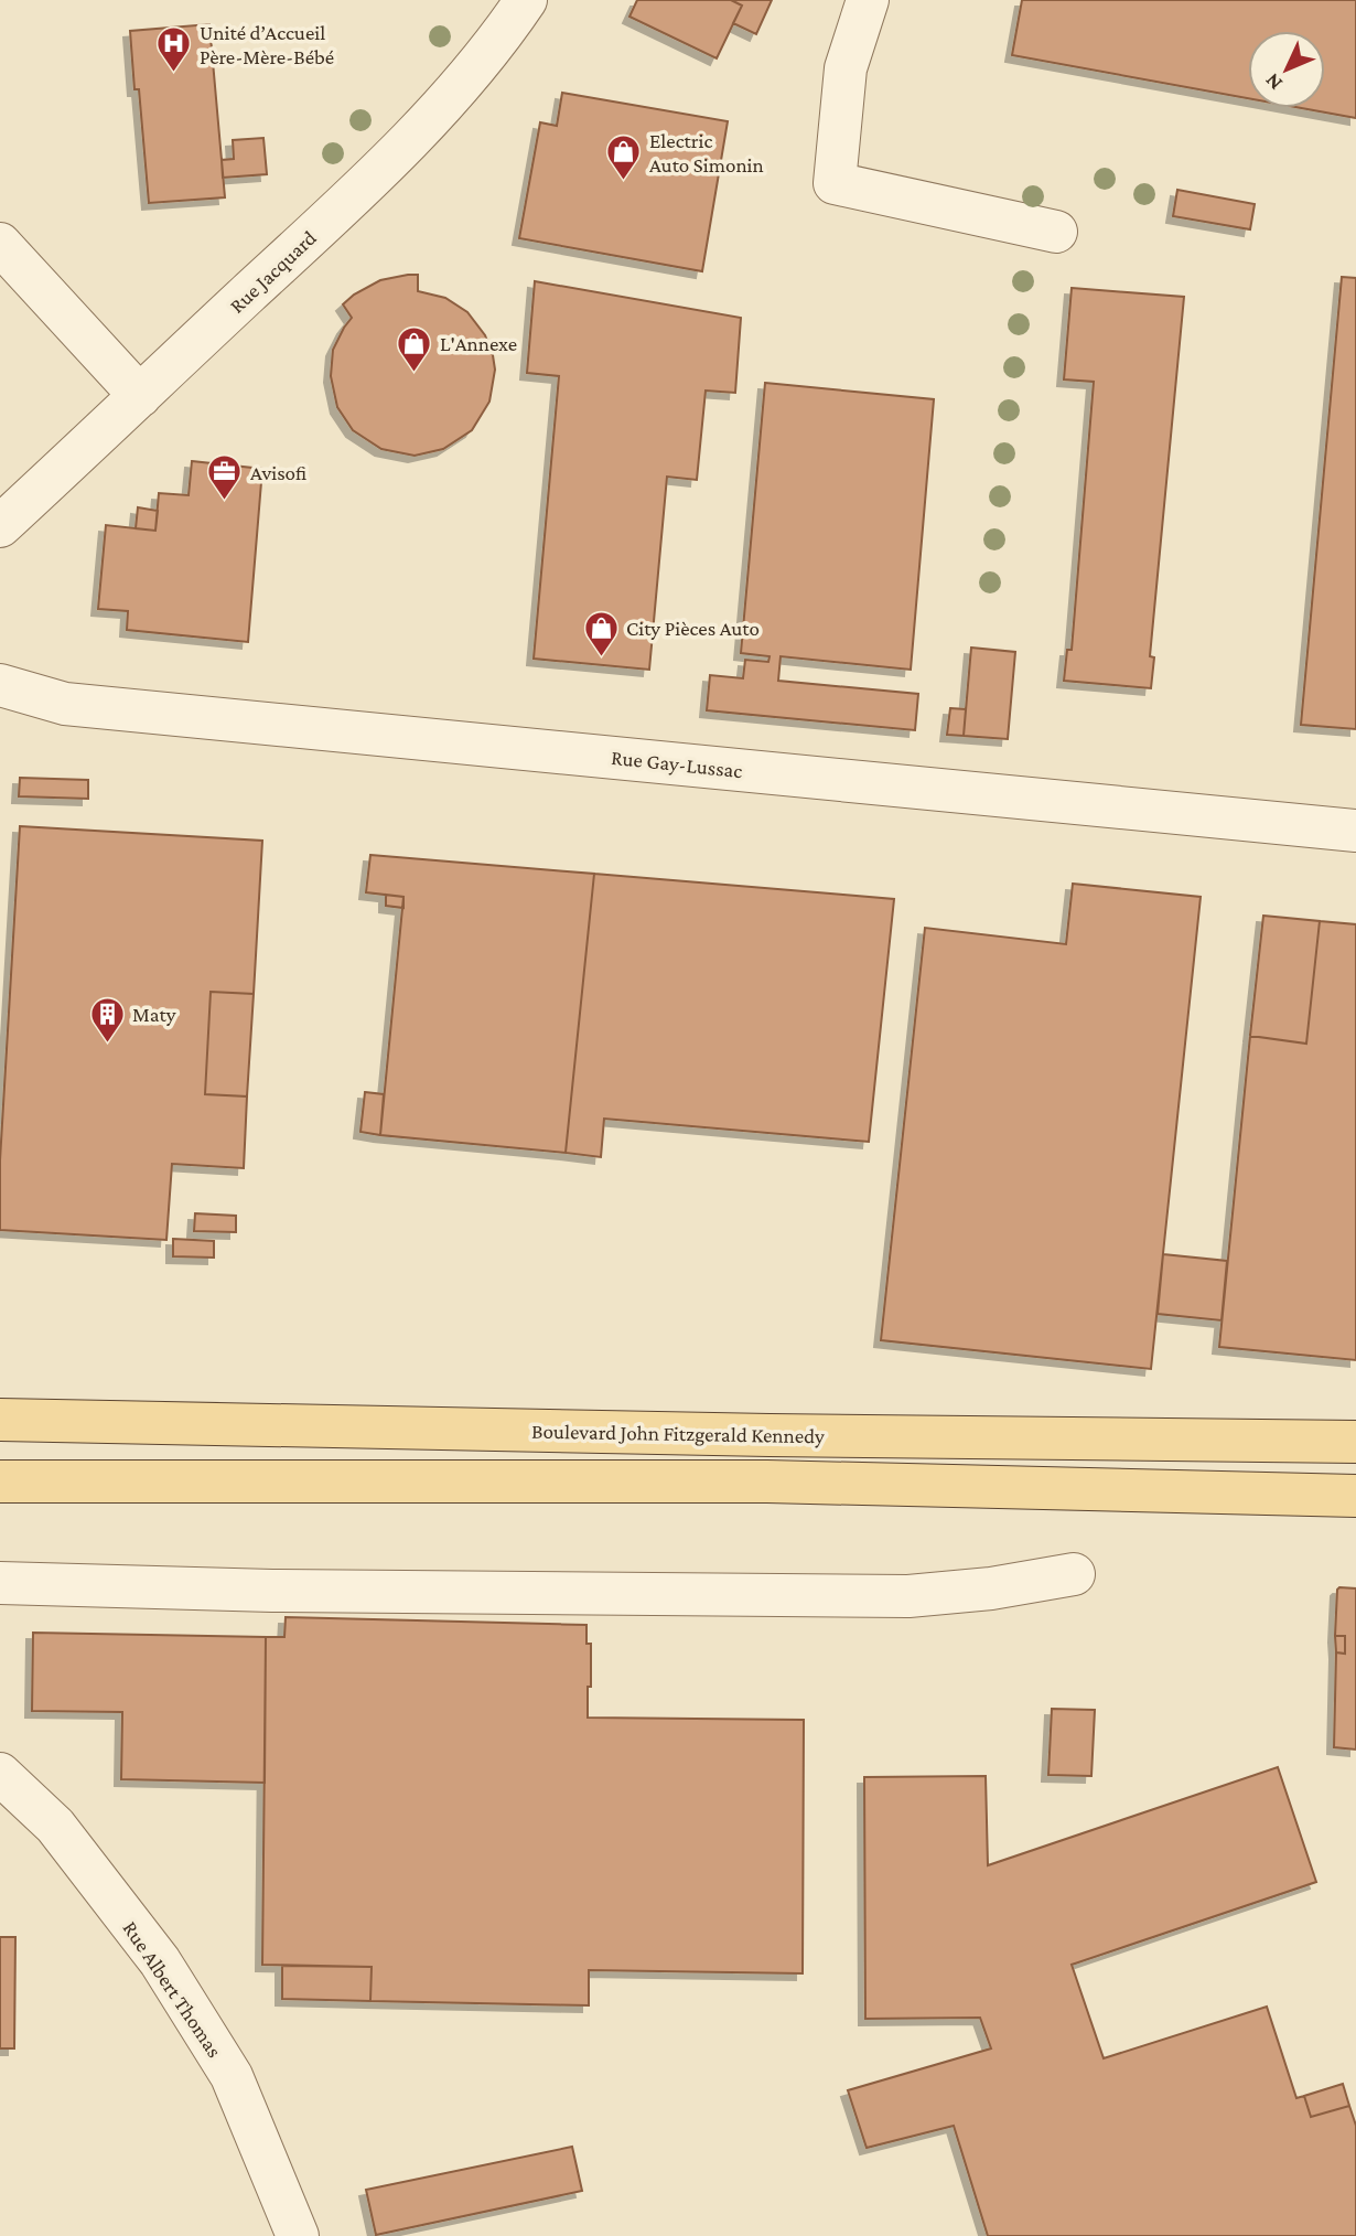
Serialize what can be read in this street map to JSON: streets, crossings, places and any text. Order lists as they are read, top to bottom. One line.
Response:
{"streets":{"main road":["Boulevard John Fitzgerald Kennedy"],"street":["Rue Jacquard","Rue Gay-Lussac","Rue Albert Thomas"]},"places":{"hospital":["Unité d’Accueil Père-Mère-Bébé"],"shop":["Electric Auto Simonin","L'Annexe","City Pièces Auto"],"office":["Avisofi"],"building":["Maty"]},"north":"bottom left"}
